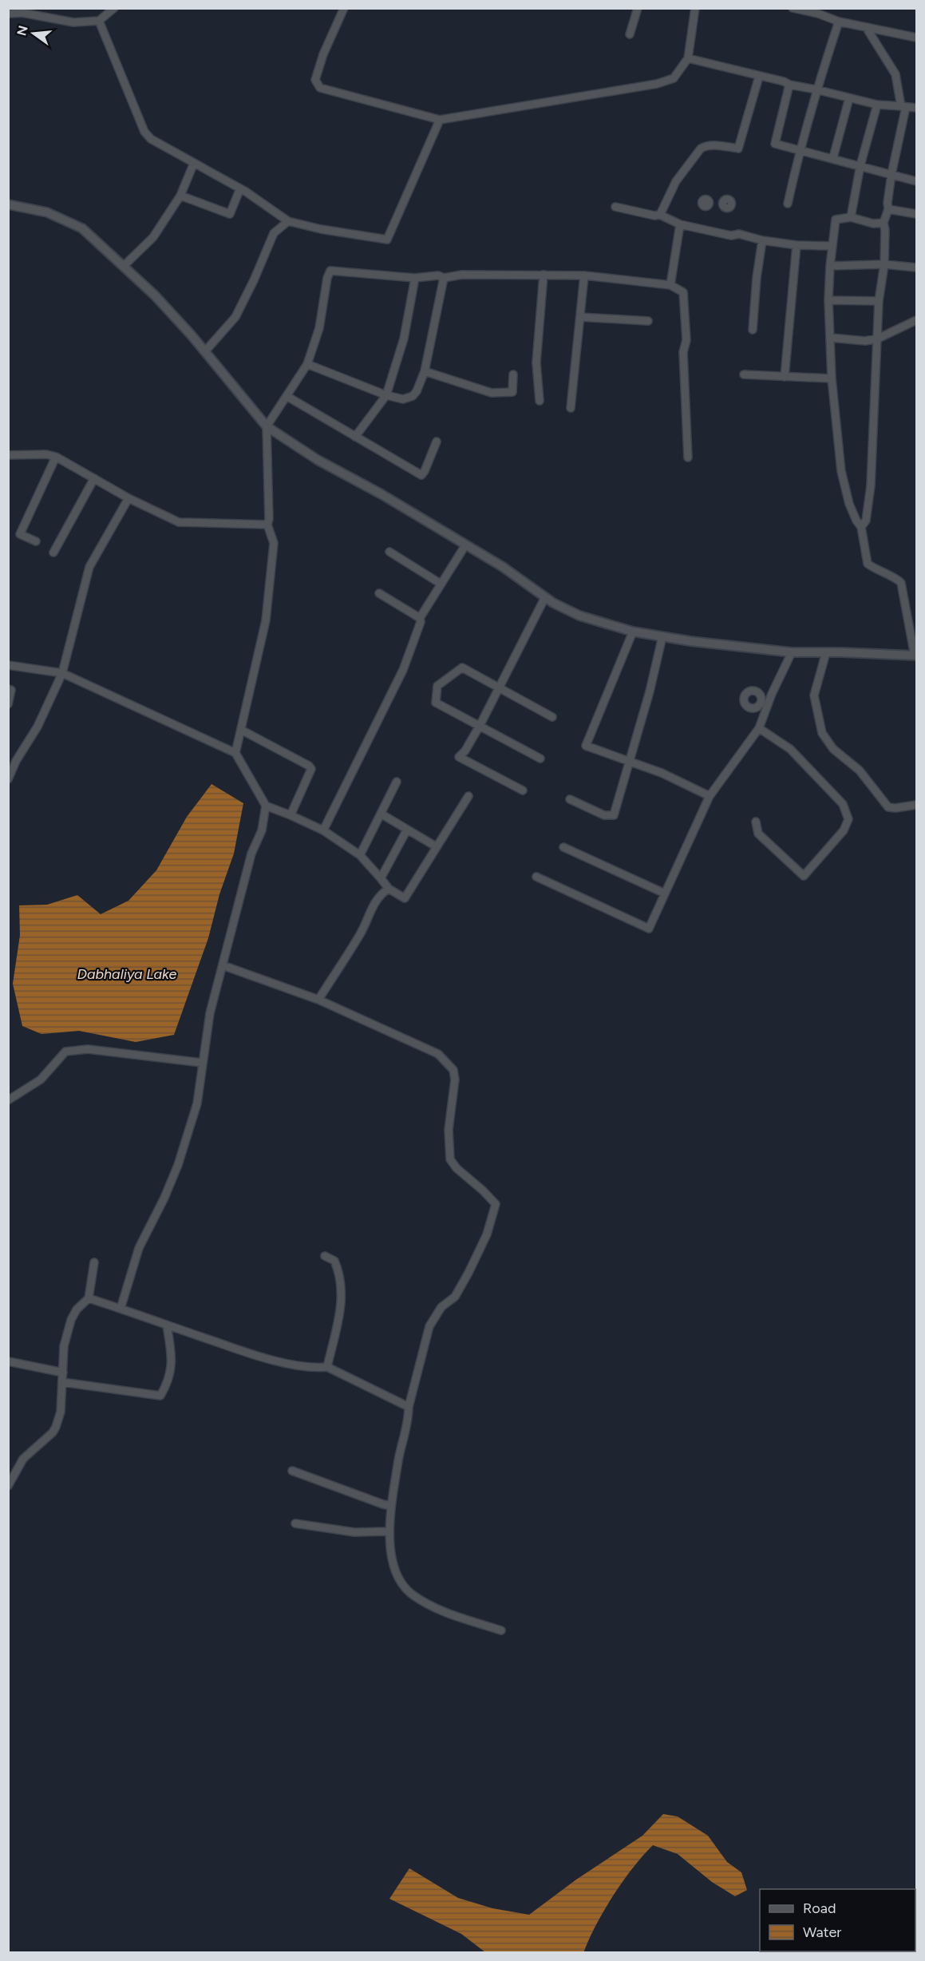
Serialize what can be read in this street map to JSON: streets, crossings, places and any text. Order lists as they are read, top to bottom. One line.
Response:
{"water":["Dabhaliya Lake"],"legend":["Road","Water"],"north":"left"}
